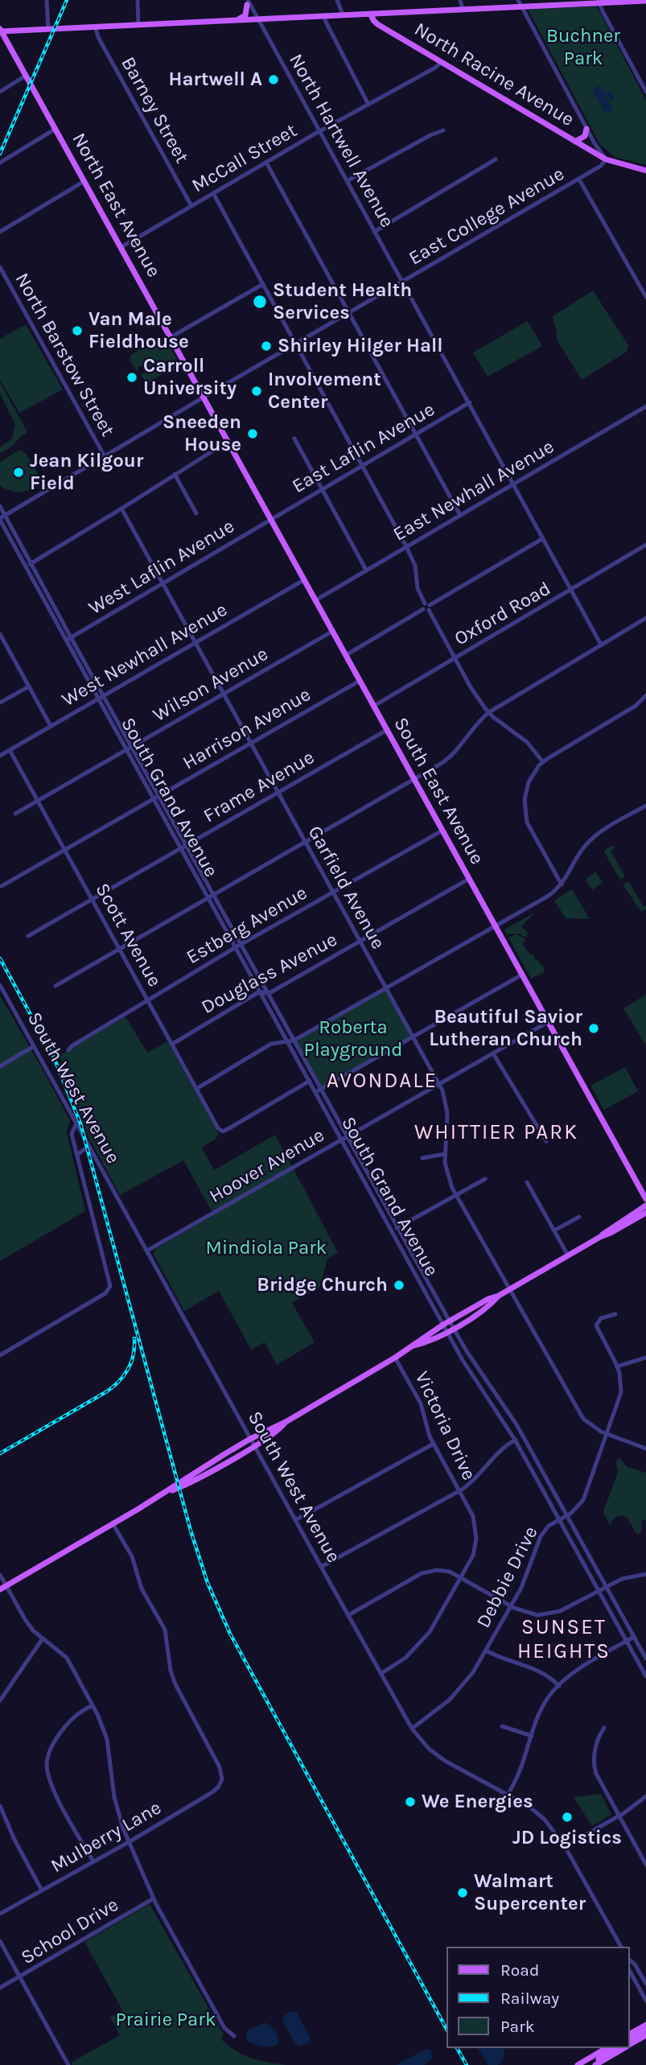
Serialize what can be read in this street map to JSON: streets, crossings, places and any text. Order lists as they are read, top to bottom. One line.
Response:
{"streets":{"main road":["North Racine Avenue","North East Avenue","South East Avenue"],"street":["Barney Street","North Hartwell Avenue","McCall Street","East College Avenue","North Barstow Street","East Laflin Avenue","East Newhall Avenue","West Laflin Avenue","Oxford Road","West Newhall Avenue","Wilson Avenue","Harrison Avenue","Frame Avenue","South Grand Avenue","Garfield Avenue","Estberg Avenue","Scott Avenue","Douglass Avenue","South West Avenue","Hoover Avenue","Victoria Drive","Debbie Drive","Mulberry Lane","School Drive"]},"crossings":[["North Racine Avenue","McCall Street"],["North Racine Avenue","East College Avenue"],["Barney Street","McCall Street"],["North Hartwell Avenue","McCall Street"],["North Hartwell Avenue","East College Avenue"],["North Hartwell Avenue","East Laflin Avenue"],["North Hartwell Avenue","East Newhall Avenue"],["North Hartwell Avenue","Oxford Road"],["McCall Street","North East Avenue"],["North East Avenue","East College Avenue"],["North East Avenue","South East Avenue"],["East College Avenue","North Barstow Street"],["East College Avenue","South East Avenue"],["East College Avenue","South Grand Avenue"],["East Laflin Avenue","West Laflin Avenue"],["East Laflin Avenue","South East Avenue"],["East Newhall Avenue","South East Avenue"],["West Laflin Avenue","South East Avenue"],["West Laflin Avenue","South Grand Avenue"],["West Laflin Avenue","Garfield Avenue"],["Oxford Road","South East Avenue"],["West Newhall Avenue","South East Avenue"],["West Newhall Avenue","South Grand Avenue"],["West Newhall Avenue","Garfield Avenue"],["West Newhall Avenue","Scott Avenue"],["Wilson Avenue","South East Avenue"],["Wilson Avenue","South Grand Avenue"],["Wilson Avenue","Garfield Avenue"],["Wilson Avenue","Scott Avenue"],["Harrison Avenue","South East Avenue"],["Harrison Avenue","South Grand Avenue"],["Harrison Avenue","Garfield Avenue"],["Harrison Avenue","Scott Avenue"],["Frame Avenue","South East Avenue"],["Frame Avenue","South Grand Avenue"],["Frame Avenue","Garfield Avenue"],["Frame Avenue","Scott Avenue"],["South East Avenue","Estberg Avenue"],["South East Avenue","Douglass Avenue"],["South East Avenue","Hoover Avenue"],["South Grand Avenue","Estberg Avenue"],["South Grand Avenue","Scott Avenue"],["South Grand Avenue","Douglass Avenue"],["South Grand Avenue","Hoover Avenue"],["South Grand Avenue","Debbie Drive"],["Garfield Avenue","Estberg Avenue"],["Garfield Avenue","Douglass Avenue"],["Garfield Avenue","Hoover Avenue"],["Garfield Avenue","Debbie Drive"],["Estberg Avenue","Scott Avenue"],["Scott Avenue","Douglass Avenue"],["South West Avenue","Hoover Avenue"],["South West Avenue","Victoria Drive"],["South West Avenue","Debbie Drive"]],"districts":["AVONDALE","WHITTIER PARK","SUNSET HEIGHTS"],"parks":["Buchner Park","Roberta Playground","Mindiola Park","Prairie Park"],"places":["Hartwell A","Student Health Services","Van Male Fieldhouse","Shirley Hilger Hall","Carroll University","Involvement Center","Sneeden House","Jean Kilgour Field","Beautiful Savior Lutheran Church","Bridge Church","We Energies","JD Logistics","Walmart Supercenter"],"legend":["Road","Railway","Park"]}
